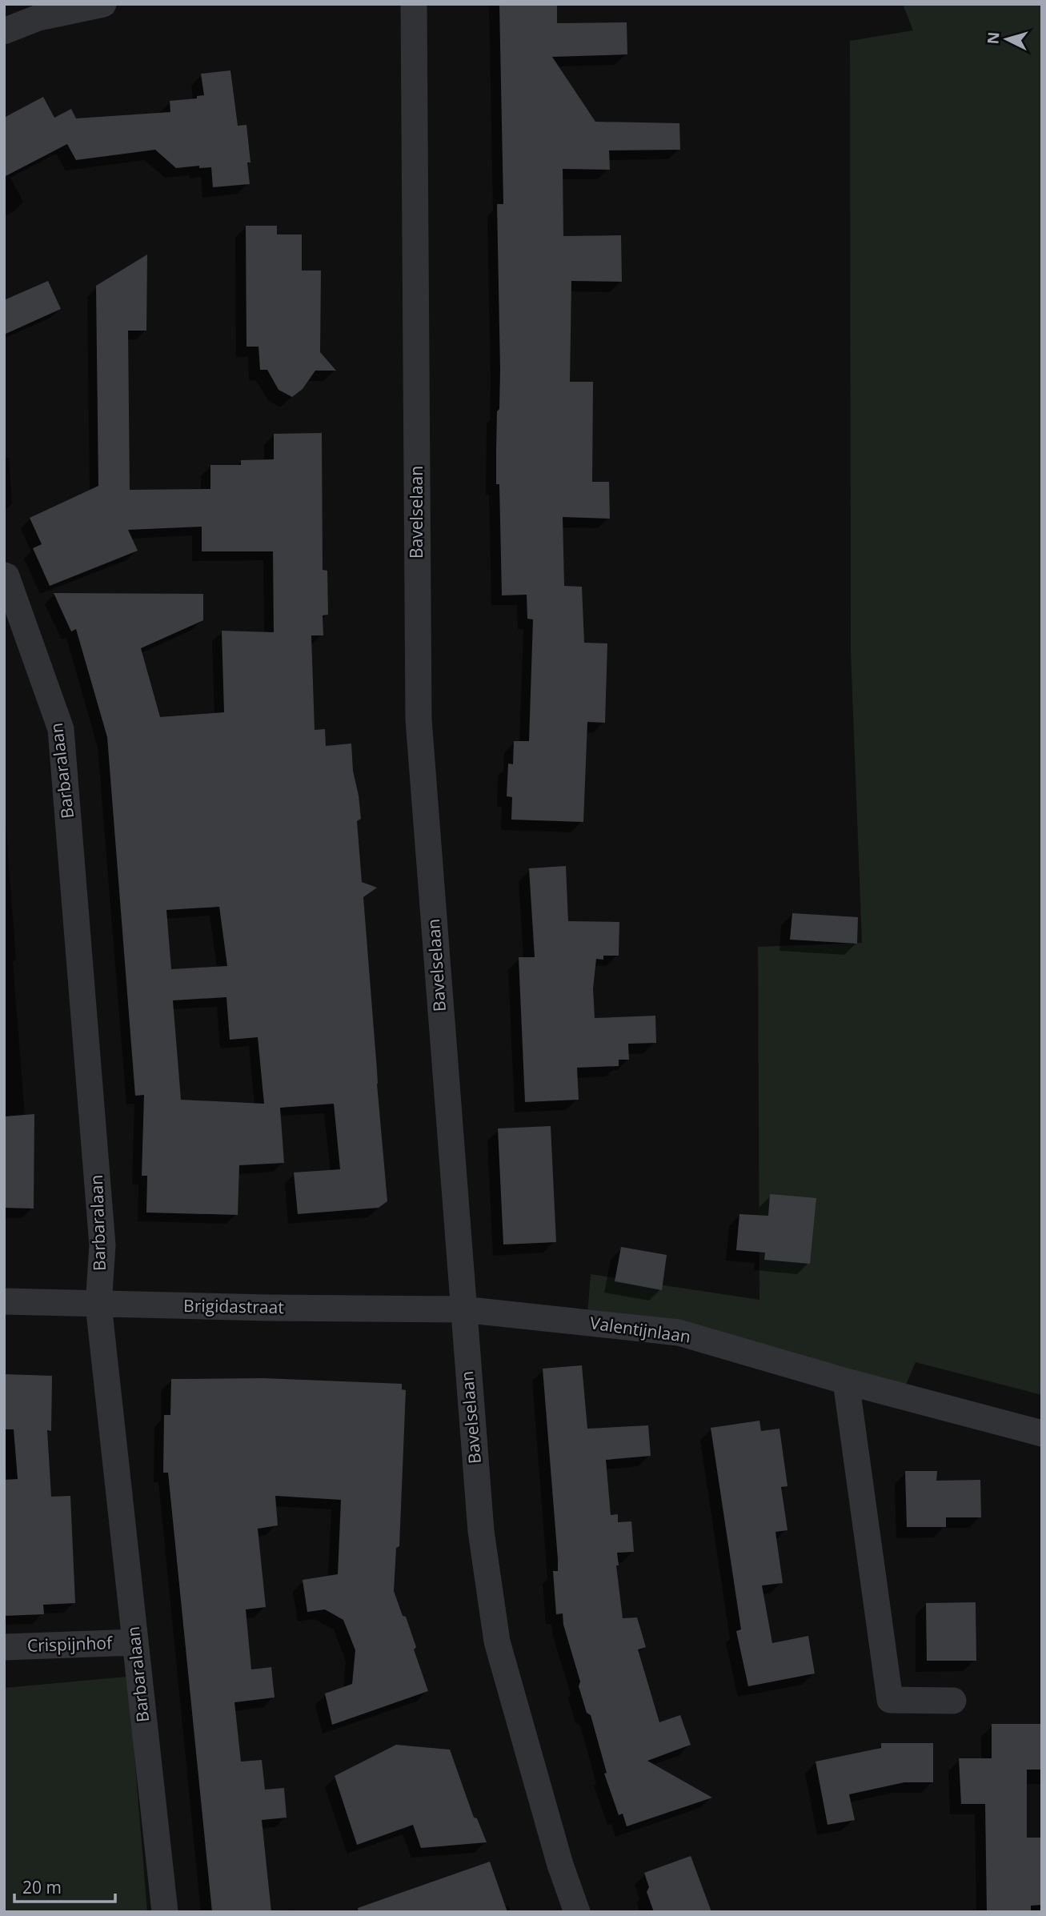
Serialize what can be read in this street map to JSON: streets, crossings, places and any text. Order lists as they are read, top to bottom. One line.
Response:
{"streets":{"street":["Bavelselaan","Barbaralaan","Brigidastraat","Valentijnlaan","Crispijnhof"]},"crossings":[["Bavelselaan","Brigidastraat"],["Bavelselaan","Valentijnlaan"],["Barbaralaan","Brigidastraat"],["Barbaralaan","Crispijnhof"],["Brigidastraat","Valentijnlaan"]],"scale_bar":"20 m","north":"left"}
